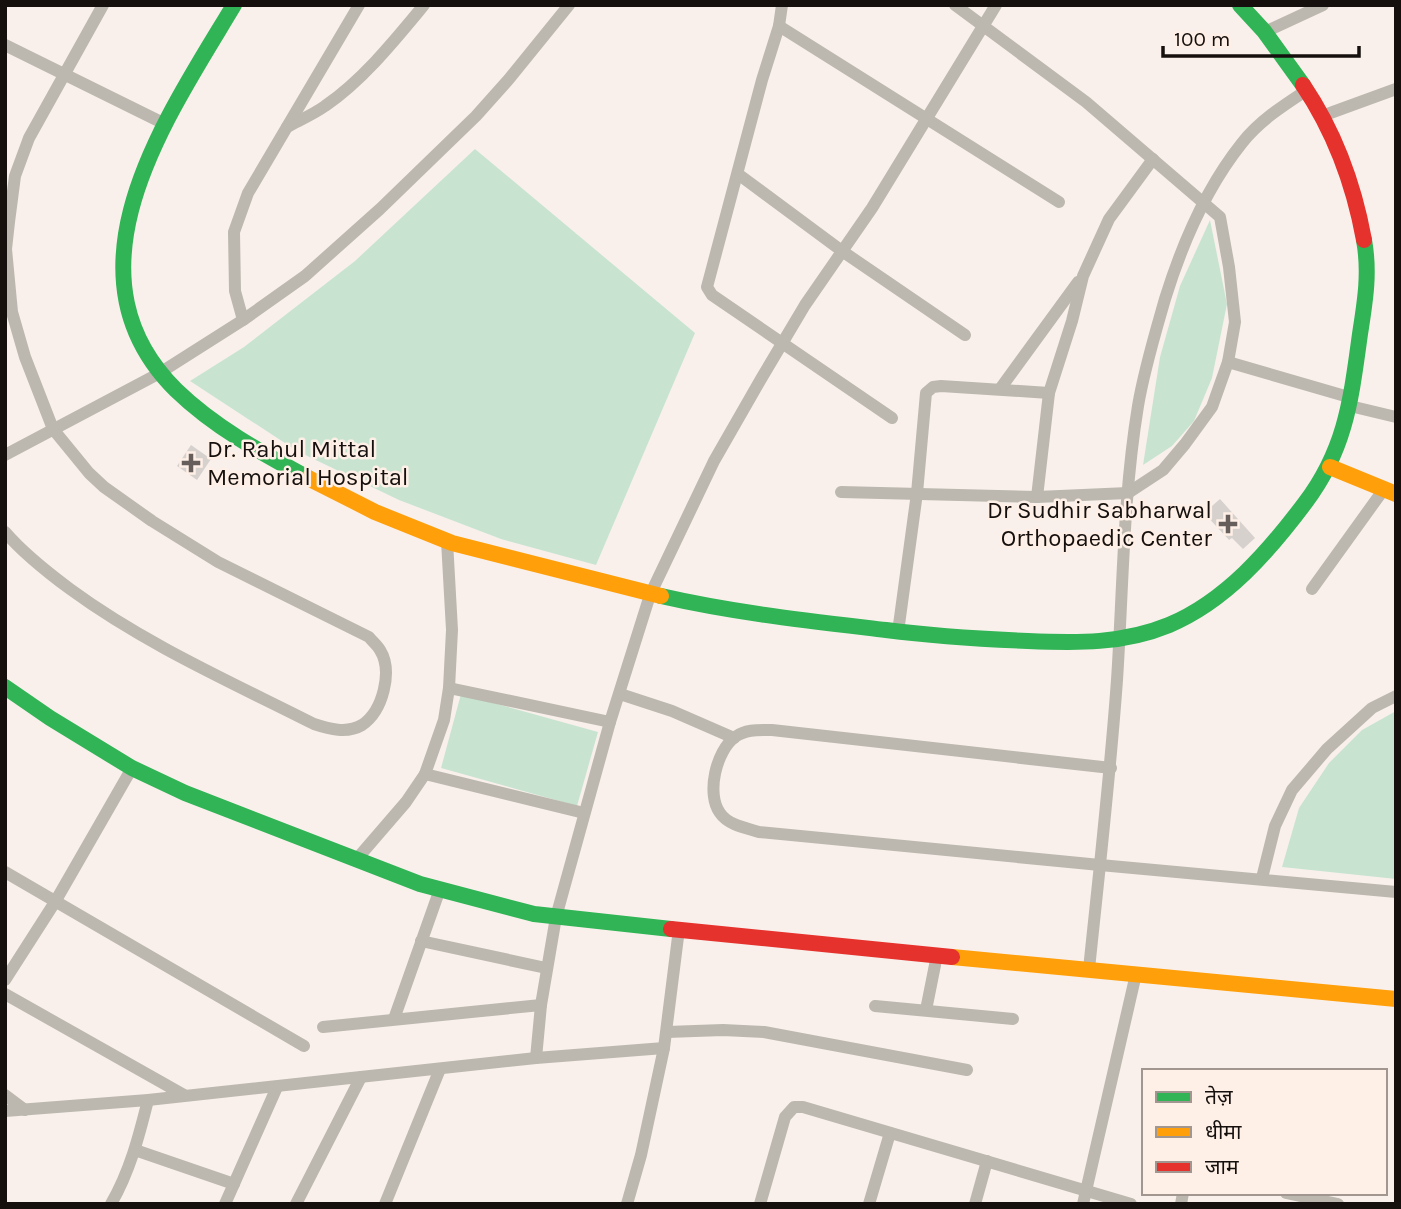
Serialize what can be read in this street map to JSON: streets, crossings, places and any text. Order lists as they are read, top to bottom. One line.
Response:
{"places":{"health":["Dr. Rahul Mittal Memorial Hospital","Dr Sudhir Sabharwal Orthopaedic Center"]},"legend":["तेज़","धीमा","जाम"],"scale_bar":"100 m"}
